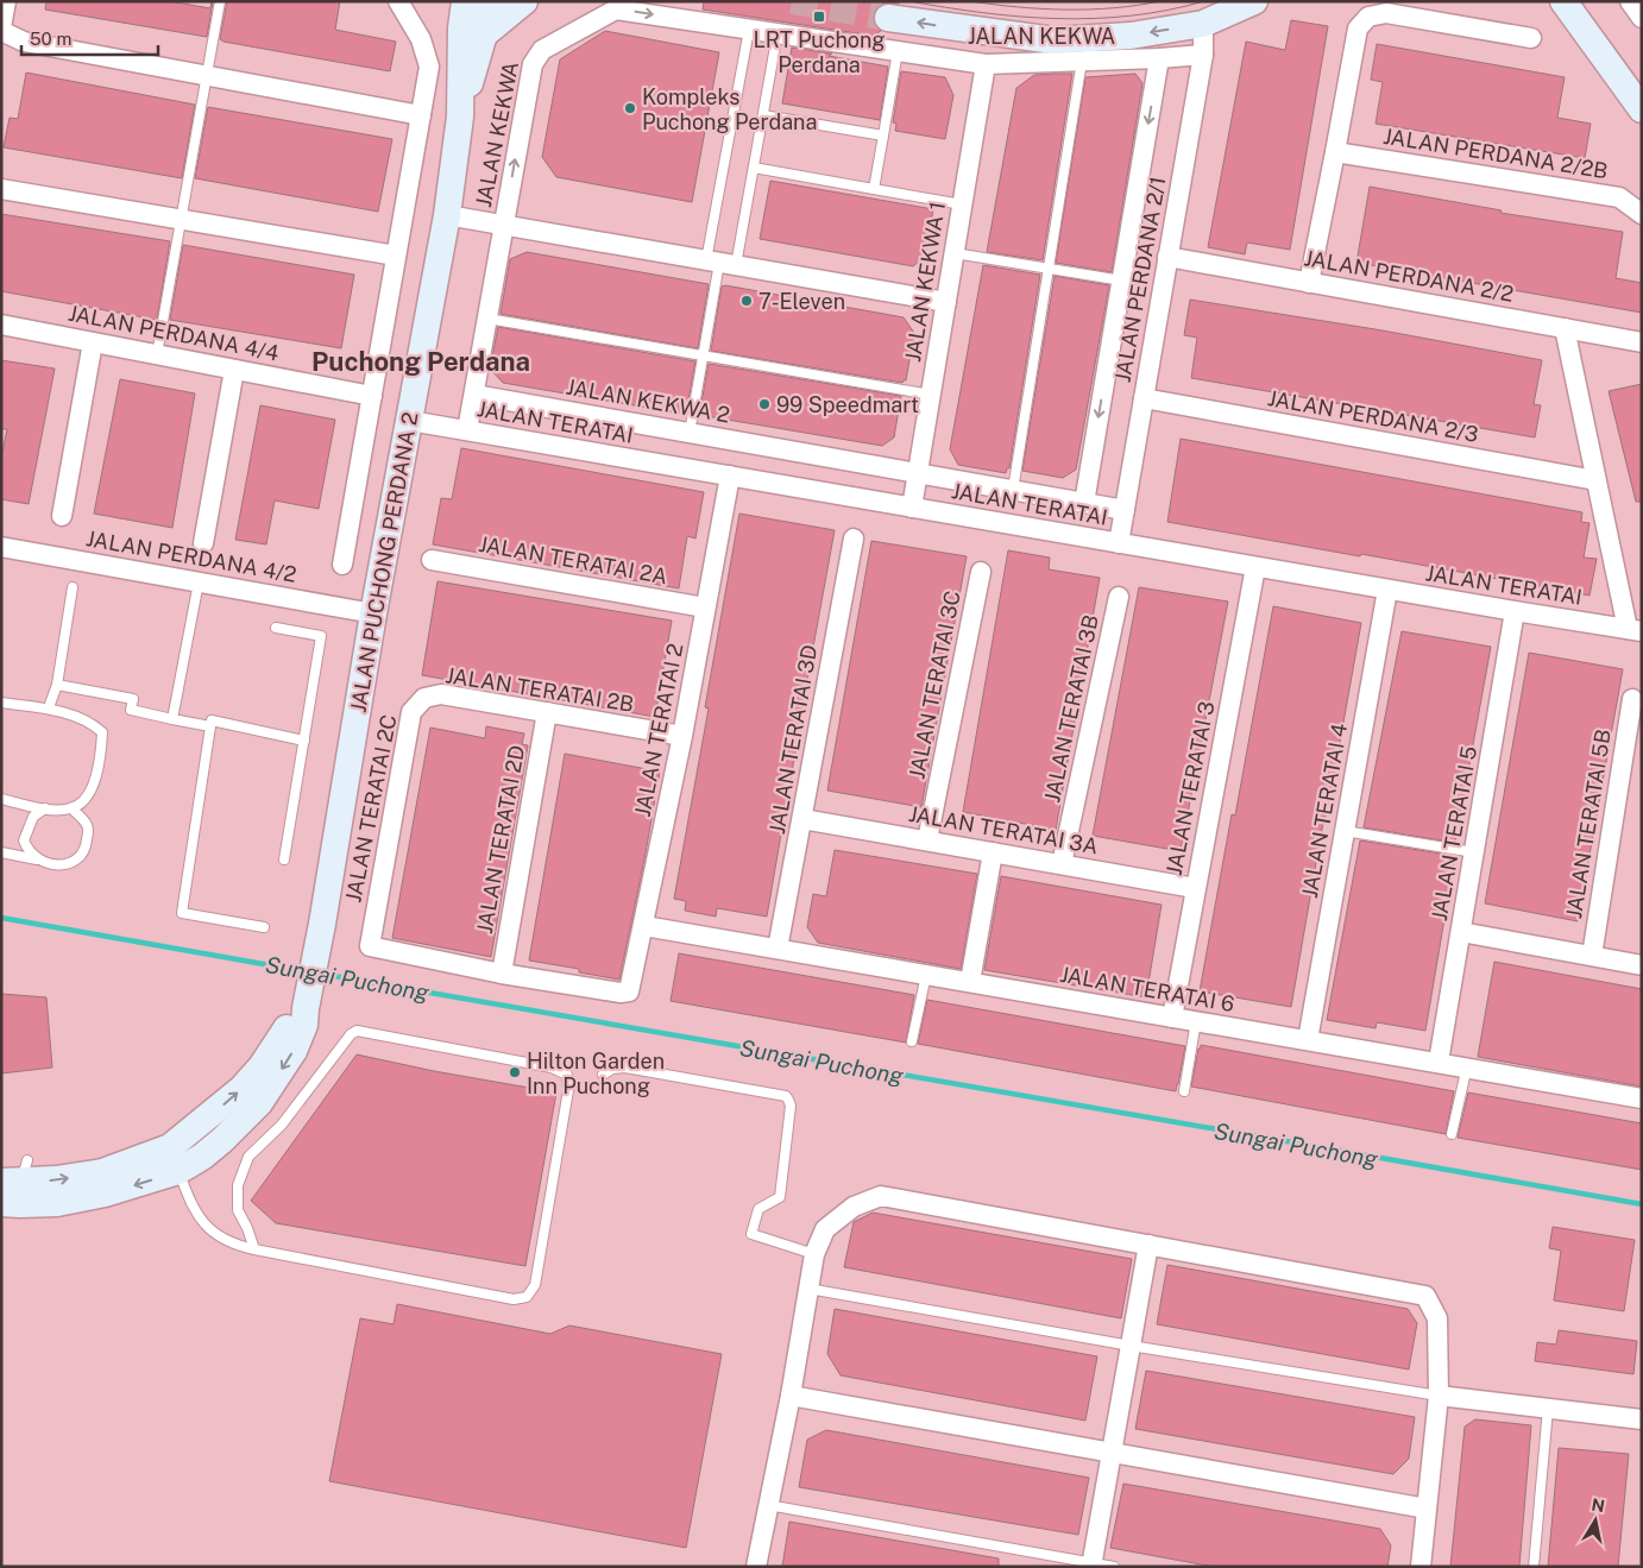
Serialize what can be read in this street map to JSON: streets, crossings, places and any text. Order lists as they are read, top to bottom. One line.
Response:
{"streets":{"street":["JALAN KEKWA","JALAN PERDANA 2/2B","JALAN PERDANA 2/2","JALAN PERDANA 2/1","JALAN KEKWA 1","JALAN PERDANA 4/4","JALAN KEKWA 2","JALAN PERDANA 2/3","JALAN TERATAI","JALAN PERDANA 4/2","JALAN TERATAI 2A","JALAN PUCHONG PERDANA 2","JALAN TERATAI 3C","JALAN TERATAI 2B","JALAN TERATAI 3B","JALAN TERATAI 2","JALAN TERATAI 3D","JALAN TERATAI 3","JALAN TERATAI 2C","JALAN TERATAI 4","JALAN TERATAI 5B","JALAN TERATAI 3A","JALAN TERATAI 5","JALAN TERATAI 2D","JALAN TERATAI 6"]},"crossings":[["JALAN KEKWA","JALAN PERDANA 2/1"],["JALAN KEKWA","JALAN KEKWA 1"],["JALAN KEKWA","JALAN KEKWA 2"],["JALAN KEKWA","JALAN TERATAI"],["JALAN PERDANA 2/2","JALAN PERDANA 2/1"],["JALAN PERDANA 2/1","JALAN KEKWA 2"],["JALAN PERDANA 2/1","JALAN PERDANA 2/3"],["JALAN PERDANA 2/1","JALAN TERATAI"],["JALAN KEKWA 1","JALAN KEKWA 2"],["JALAN KEKWA 1","JALAN TERATAI"],["JALAN TERATAI","JALAN PUCHONG PERDANA 2"],["JALAN TERATAI","JALAN TERATAI 2"],["JALAN TERATAI","JALAN TERATAI 3"],["JALAN TERATAI","JALAN TERATAI 4"],["JALAN TERATAI","JALAN TERATAI 5"],["JALAN PERDANA 4/2","JALAN PUCHONG PERDANA 2"],["JALAN TERATAI 2A","JALAN TERATAI 2"],["JALAN TERATAI 3C","JALAN TERATAI 3A"],["JALAN TERATAI 2B","JALAN TERATAI 2"],["JALAN TERATAI 2B","JALAN TERATAI 2C"],["JALAN TERATAI 2B","JALAN TERATAI 2D"],["JALAN TERATAI 3B","JALAN TERATAI 3A"],["JALAN TERATAI 2","JALAN TERATAI 2C"],["JALAN TERATAI 2","JALAN TERATAI 2D"],["JALAN TERATAI 2","JALAN TERATAI 6"],["JALAN TERATAI 3D","JALAN TERATAI 3A"],["JALAN TERATAI 3D","JALAN TERATAI 6"],["JALAN TERATAI 3","JALAN TERATAI 3A"],["JALAN TERATAI 3","JALAN TERATAI 6"],["JALAN TERATAI 2C","JALAN TERATAI 2D"],["JALAN TERATAI 4","JALAN TERATAI 6"],["JALAN TERATAI 5","JALAN TERATAI 6"]],"districts":["Puchong Perdana"],"water":["Sungai Puchong"],"places":{"transit":["LRT Puchong Perdana"],"other":["Kompleks Puchong Perdana","7-Eleven","99 Speedmart","Hilton Garden Inn Puchong"]},"scale_bar":"50 m","north":"top"}
